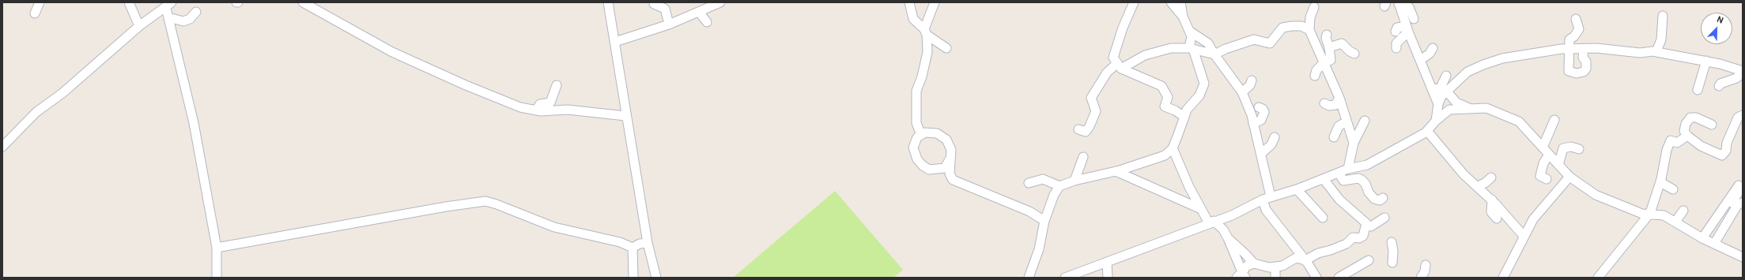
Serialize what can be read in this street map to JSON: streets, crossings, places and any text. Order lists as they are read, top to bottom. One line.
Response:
{"north":"top right"}
